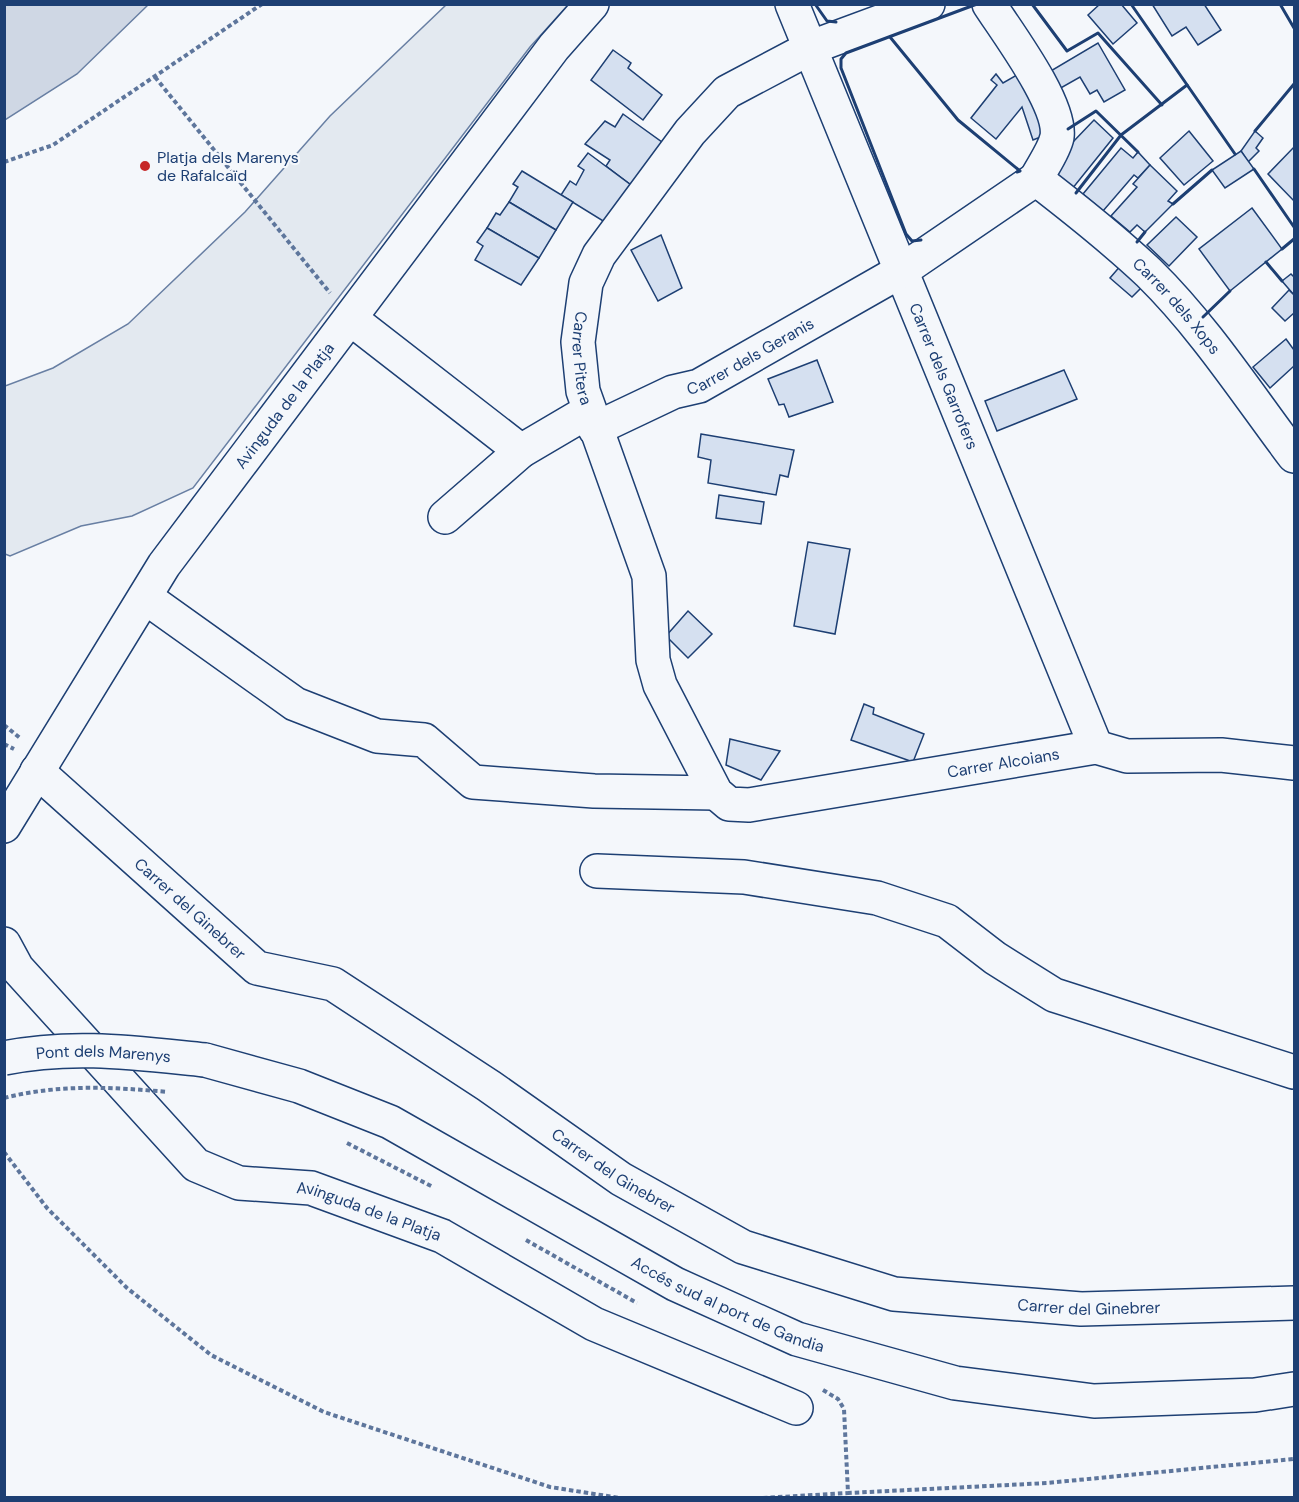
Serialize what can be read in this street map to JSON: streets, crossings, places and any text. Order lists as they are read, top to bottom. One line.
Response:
{"streets":{"main road":["Carrer dels Xops","Carrer dels Geranis","Carrer Pitera","Carrer dels Garrofers","Avinguda de la Platja","Carrer Alcoians","Carrer del Ginebrer","Pont dels Marenys","Accés sud al port de Gandia"]},"crossings":[["Carrer dels Geranis","Carrer Pitera"],["Carrer dels Geranis","Carrer dels Garrofers"],["Carrer Pitera","Carrer dels Garrofers"],["Carrer Pitera","Carrer Alcoians"],["Carrer dels Garrofers","Carrer Alcoians"],["Avinguda de la Platja","Carrer del Ginebrer"],["Pont dels Marenys","Accés sud al port de Gandia"]],"places":["Platja dels Marenys de Rafalcaïd"]}
